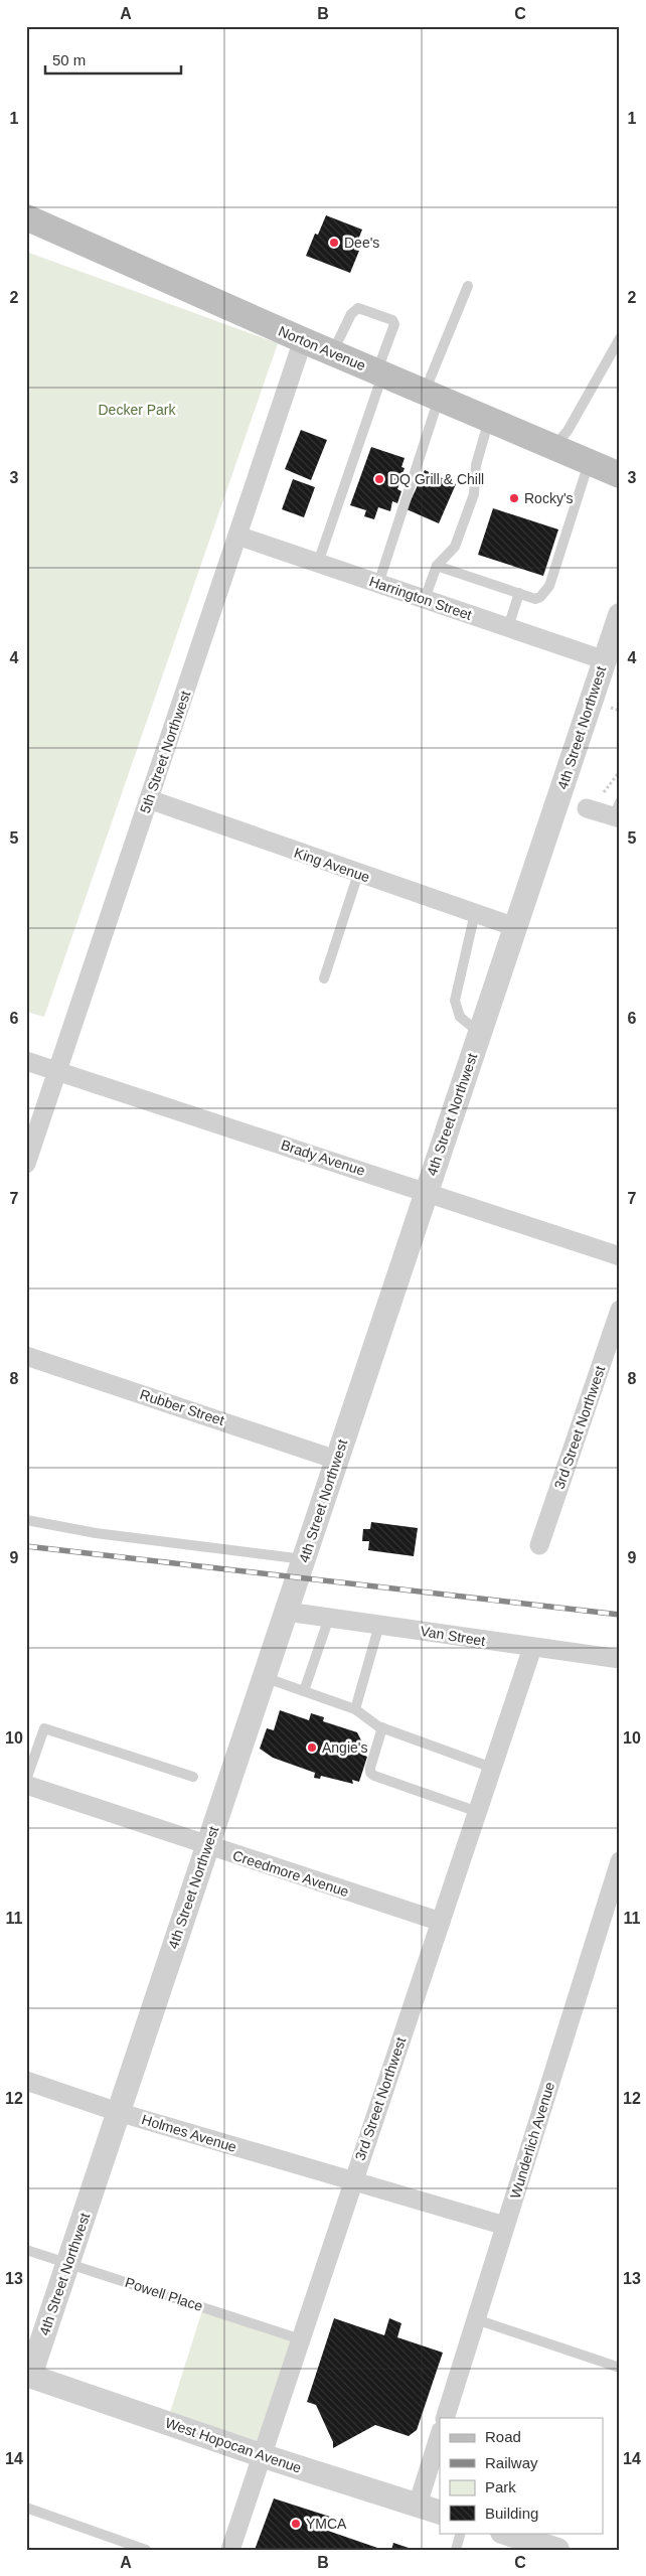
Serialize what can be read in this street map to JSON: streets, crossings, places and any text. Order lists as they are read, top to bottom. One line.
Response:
{"streets":{"main road":["Norton Avenue"],"street":["Harrington Street","4th Street Northwest","5th Street Northwest","King Avenue","Brady Avenue","Rubber Street","3rd Street Northwest","Van Street","Creedmore Avenue","Holmes Avenue","Wunderlich Avenue","West Hopocan Avenue"],"lane":["Powell Place"]},"crossings":[["Norton Avenue","5th Street Northwest"],["Harrington Street","4th Street Northwest"],["Harrington Street","5th Street Northwest"],["4th Street Northwest","King Avenue"],["4th Street Northwest","Brady Avenue"],["4th Street Northwest","Rubber Street"],["4th Street Northwest","Van Street"],["4th Street Northwest","Creedmore Avenue"],["4th Street Northwest","Holmes Avenue"],["4th Street Northwest","Powell Place"],["4th Street Northwest","West Hopocan Avenue"],["5th Street Northwest","King Avenue"],["5th Street Northwest","Brady Avenue"],["3rd Street Northwest","Van Street"],["3rd Street Northwest","Creedmore Avenue"],["3rd Street Northwest","Holmes Avenue"],["3rd Street Northwest","Powell Place"],["3rd Street Northwest","West Hopocan Avenue"],["Holmes Avenue","Wunderlich Avenue"]],"parks":["Decker Park"],"places":["Dee's","DQ Grill & Chill","Rocky's","Angie's","YMCA"],"legend":["Road","Railway","Park","Building"],"scale_bar":"50 m","grid":{"columns":["A","B","C"],"rows":["1","2","3","4","5","6","7","8","9","10","11","12","13","14"]}}
